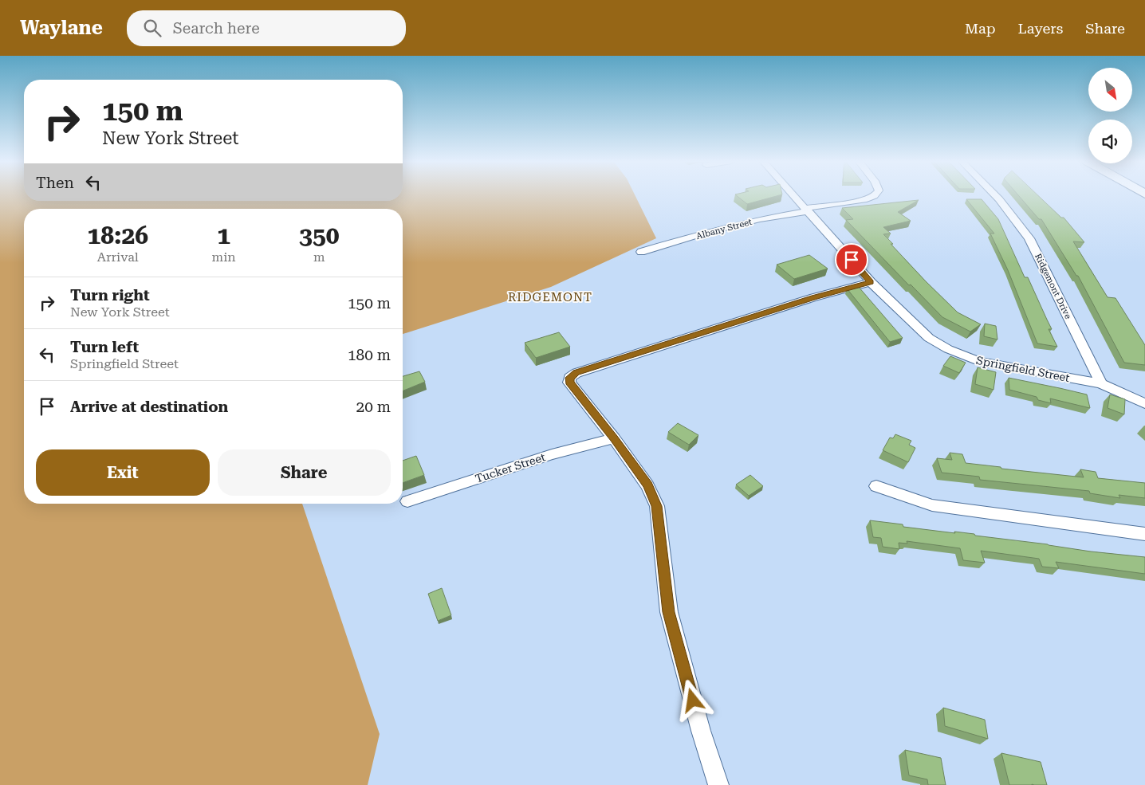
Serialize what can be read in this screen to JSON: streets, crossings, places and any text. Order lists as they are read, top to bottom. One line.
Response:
{"streets":{"street":["Albany Street","Ridgemont Drive","Springfield Street","Tucker Street"]},"crossings":[["Albany Street","Springfield Street"],["Ridgemont Drive","Springfield Street"]],"districts":["RIDGEMONT"],"north":"bottom right","page":{"header":"Waylane","search":"Search here","nav":["Map","Layers","Share"],"turn":["150 m","New York Street"],"then":"Then","eta":["18:26","Arrival","1","min","350","m"],"list":[{"name":"Turn right","note":"New York Street","value":"150 m"},{"name":"Turn left","note":"Springfield Street","value":"180 m"},{"name":"Arrive at destination","value":"20 m"}],"buttons":["Exit","Share"]}}
